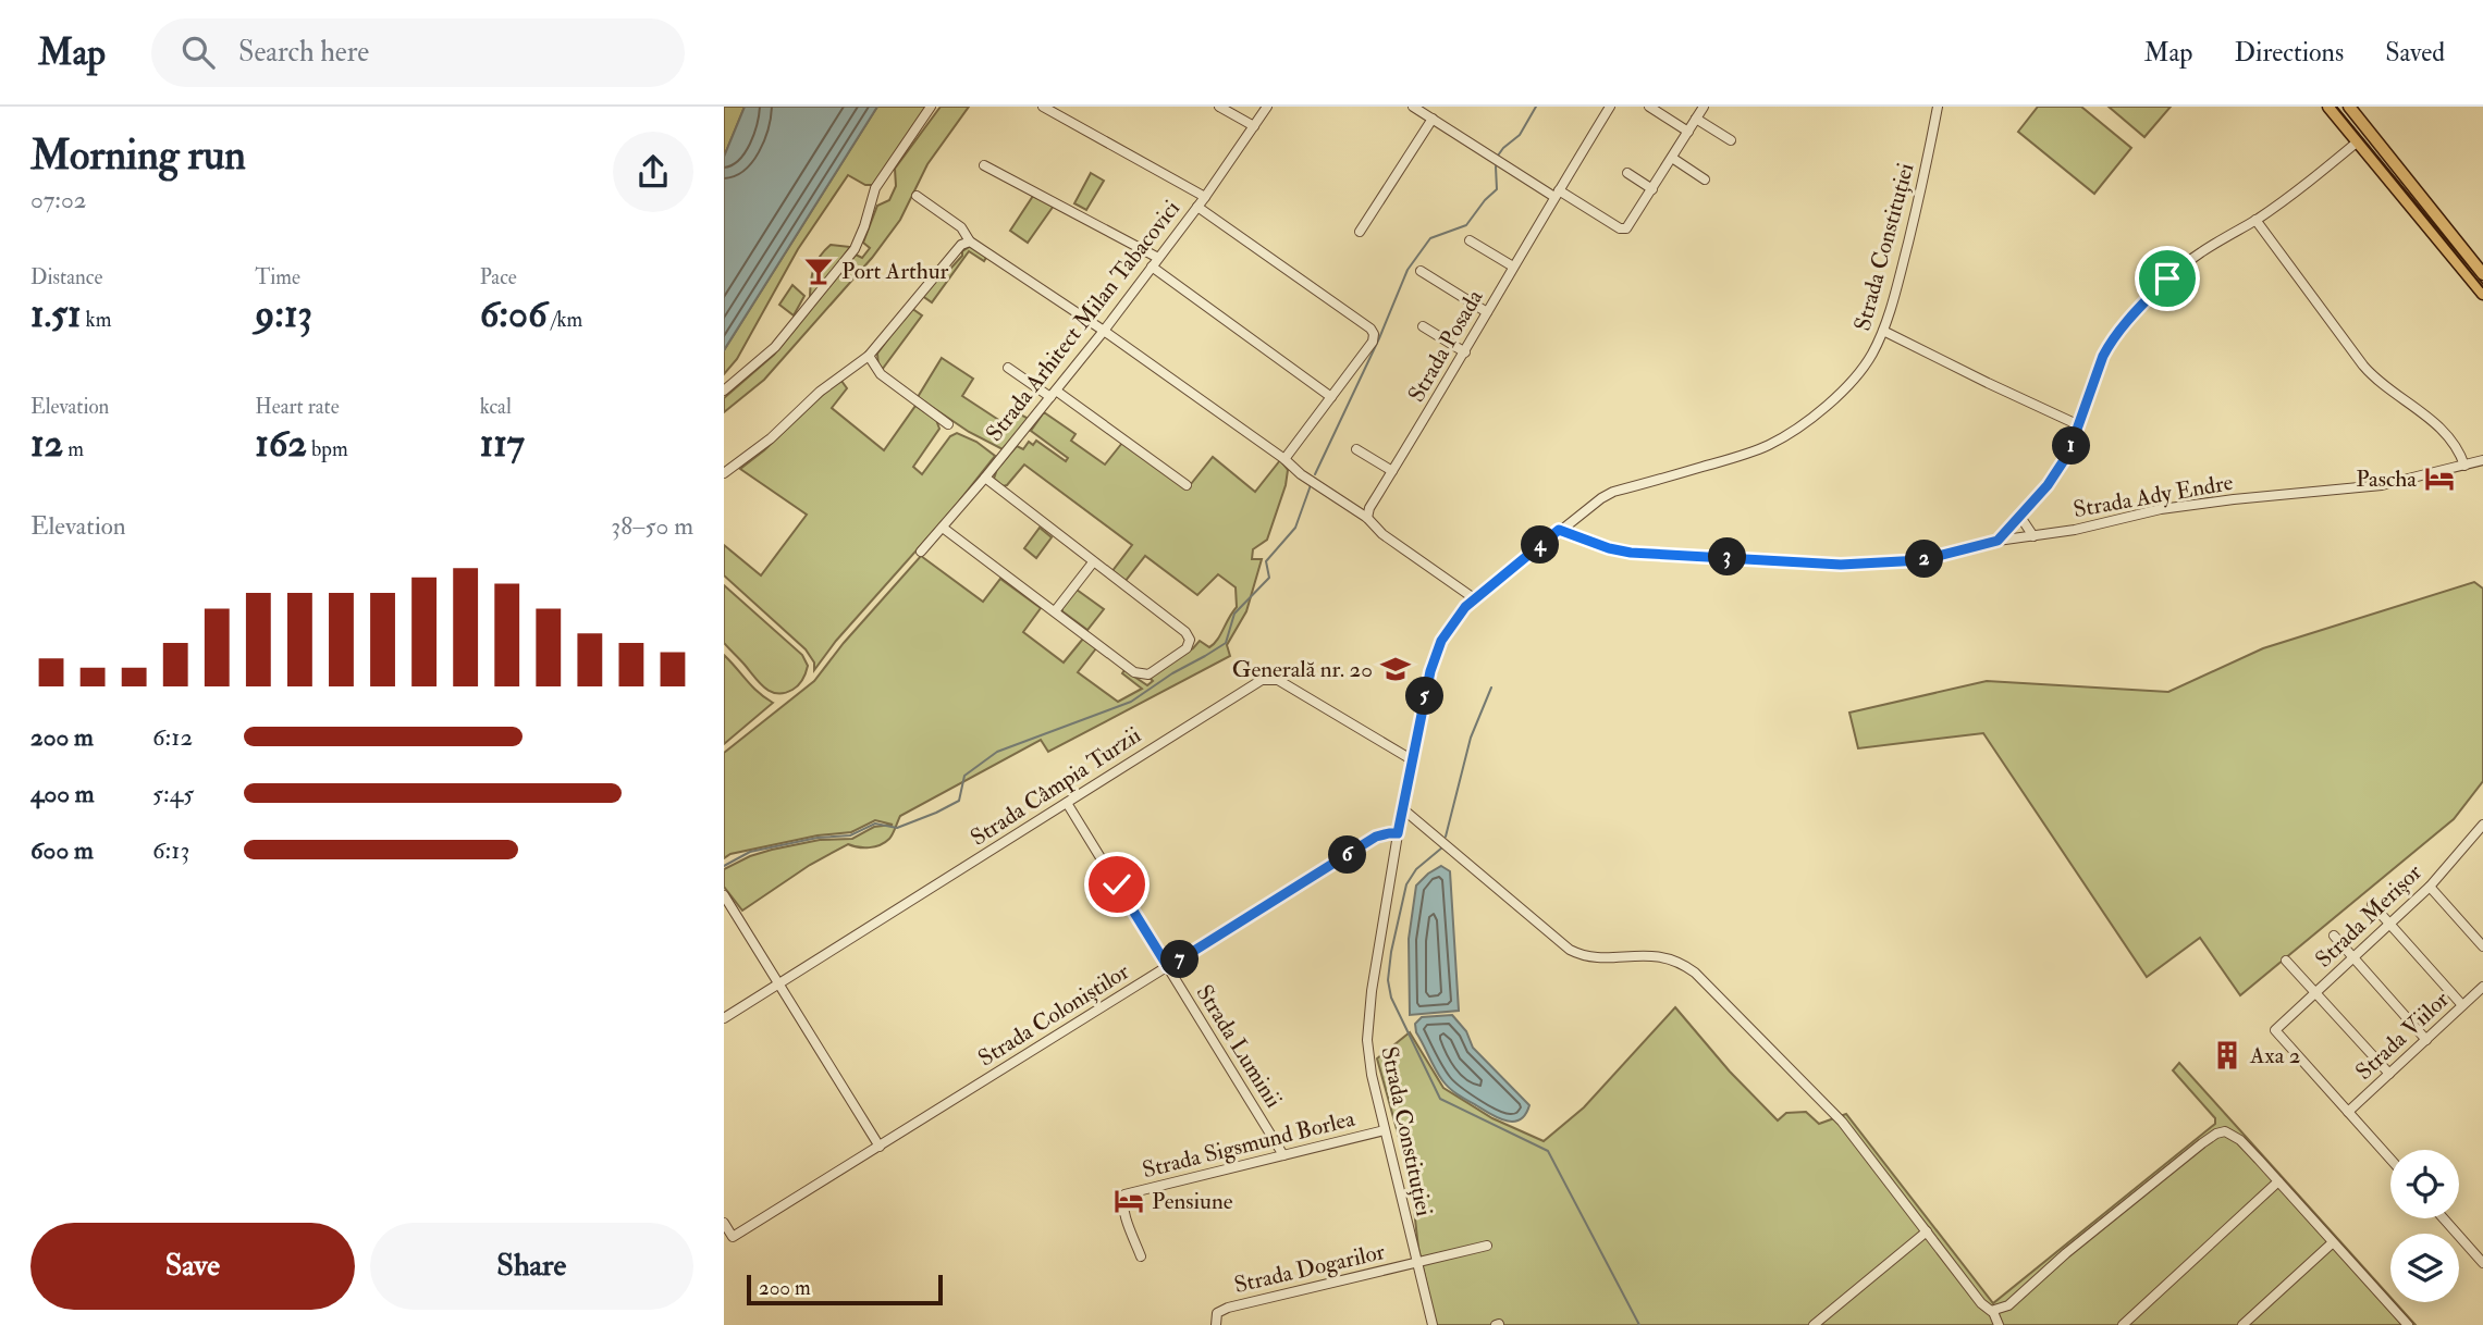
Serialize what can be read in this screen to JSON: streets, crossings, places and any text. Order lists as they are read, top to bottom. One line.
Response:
{"streets":{"street":["Strada Constituției","Strada Arhitect Milan Tabacovici","Strada Posada","Strada Ady Endre","Strada Câmpia Turzii","Strada Merișor","Strada Coloniștilor","Strada Viilor","Strada Luminii","Strada Sigsmund Borlea","Strada Dogarilor"]},"crossings":[["Strada Constituției","Strada Ady Endre"],["Strada Constituției","Strada Câmpia Turzii"],["Strada Constituției","Strada Coloniștilor"],["Strada Constituției","Strada Sigsmund Borlea"],["Strada Constituției","Strada Dogarilor"],["Strada Câmpia Turzii","Strada Luminii"],["Strada Merișor","Strada Viilor"],["Strada Coloniștilor","Strada Luminii"],["Strada Luminii","Strada Sigsmund Borlea"]],"places":{"bar":["Port Arthur"],"hotel":["Pascha","Pensiune"],"school or university":["Generală nr. 20"],"building":["Axa 2"]},"scale_bar":"200 m","page":{"header":"Map","search":"Search here","nav":["Map","Directions","Saved"],"heading":["Morning run","07:02"],"stats":[["Distance","1.51 km"],["Time","9:13"],["Pace","6:06 /km"],["Elevation","12 m"],["Heart rate","162 bpm"],["kcal","117"]],"pins":["1","4","3","2","5","6","7"],"chart":["Elevation","38–50 m"],"list":[{"name":"200 m","note":"6:12"},{"name":"400 m","note":"5:45"},{"name":"600 m","note":"6:13"}],"buttons":["Save","Share"],"scale":"200 m"}}
